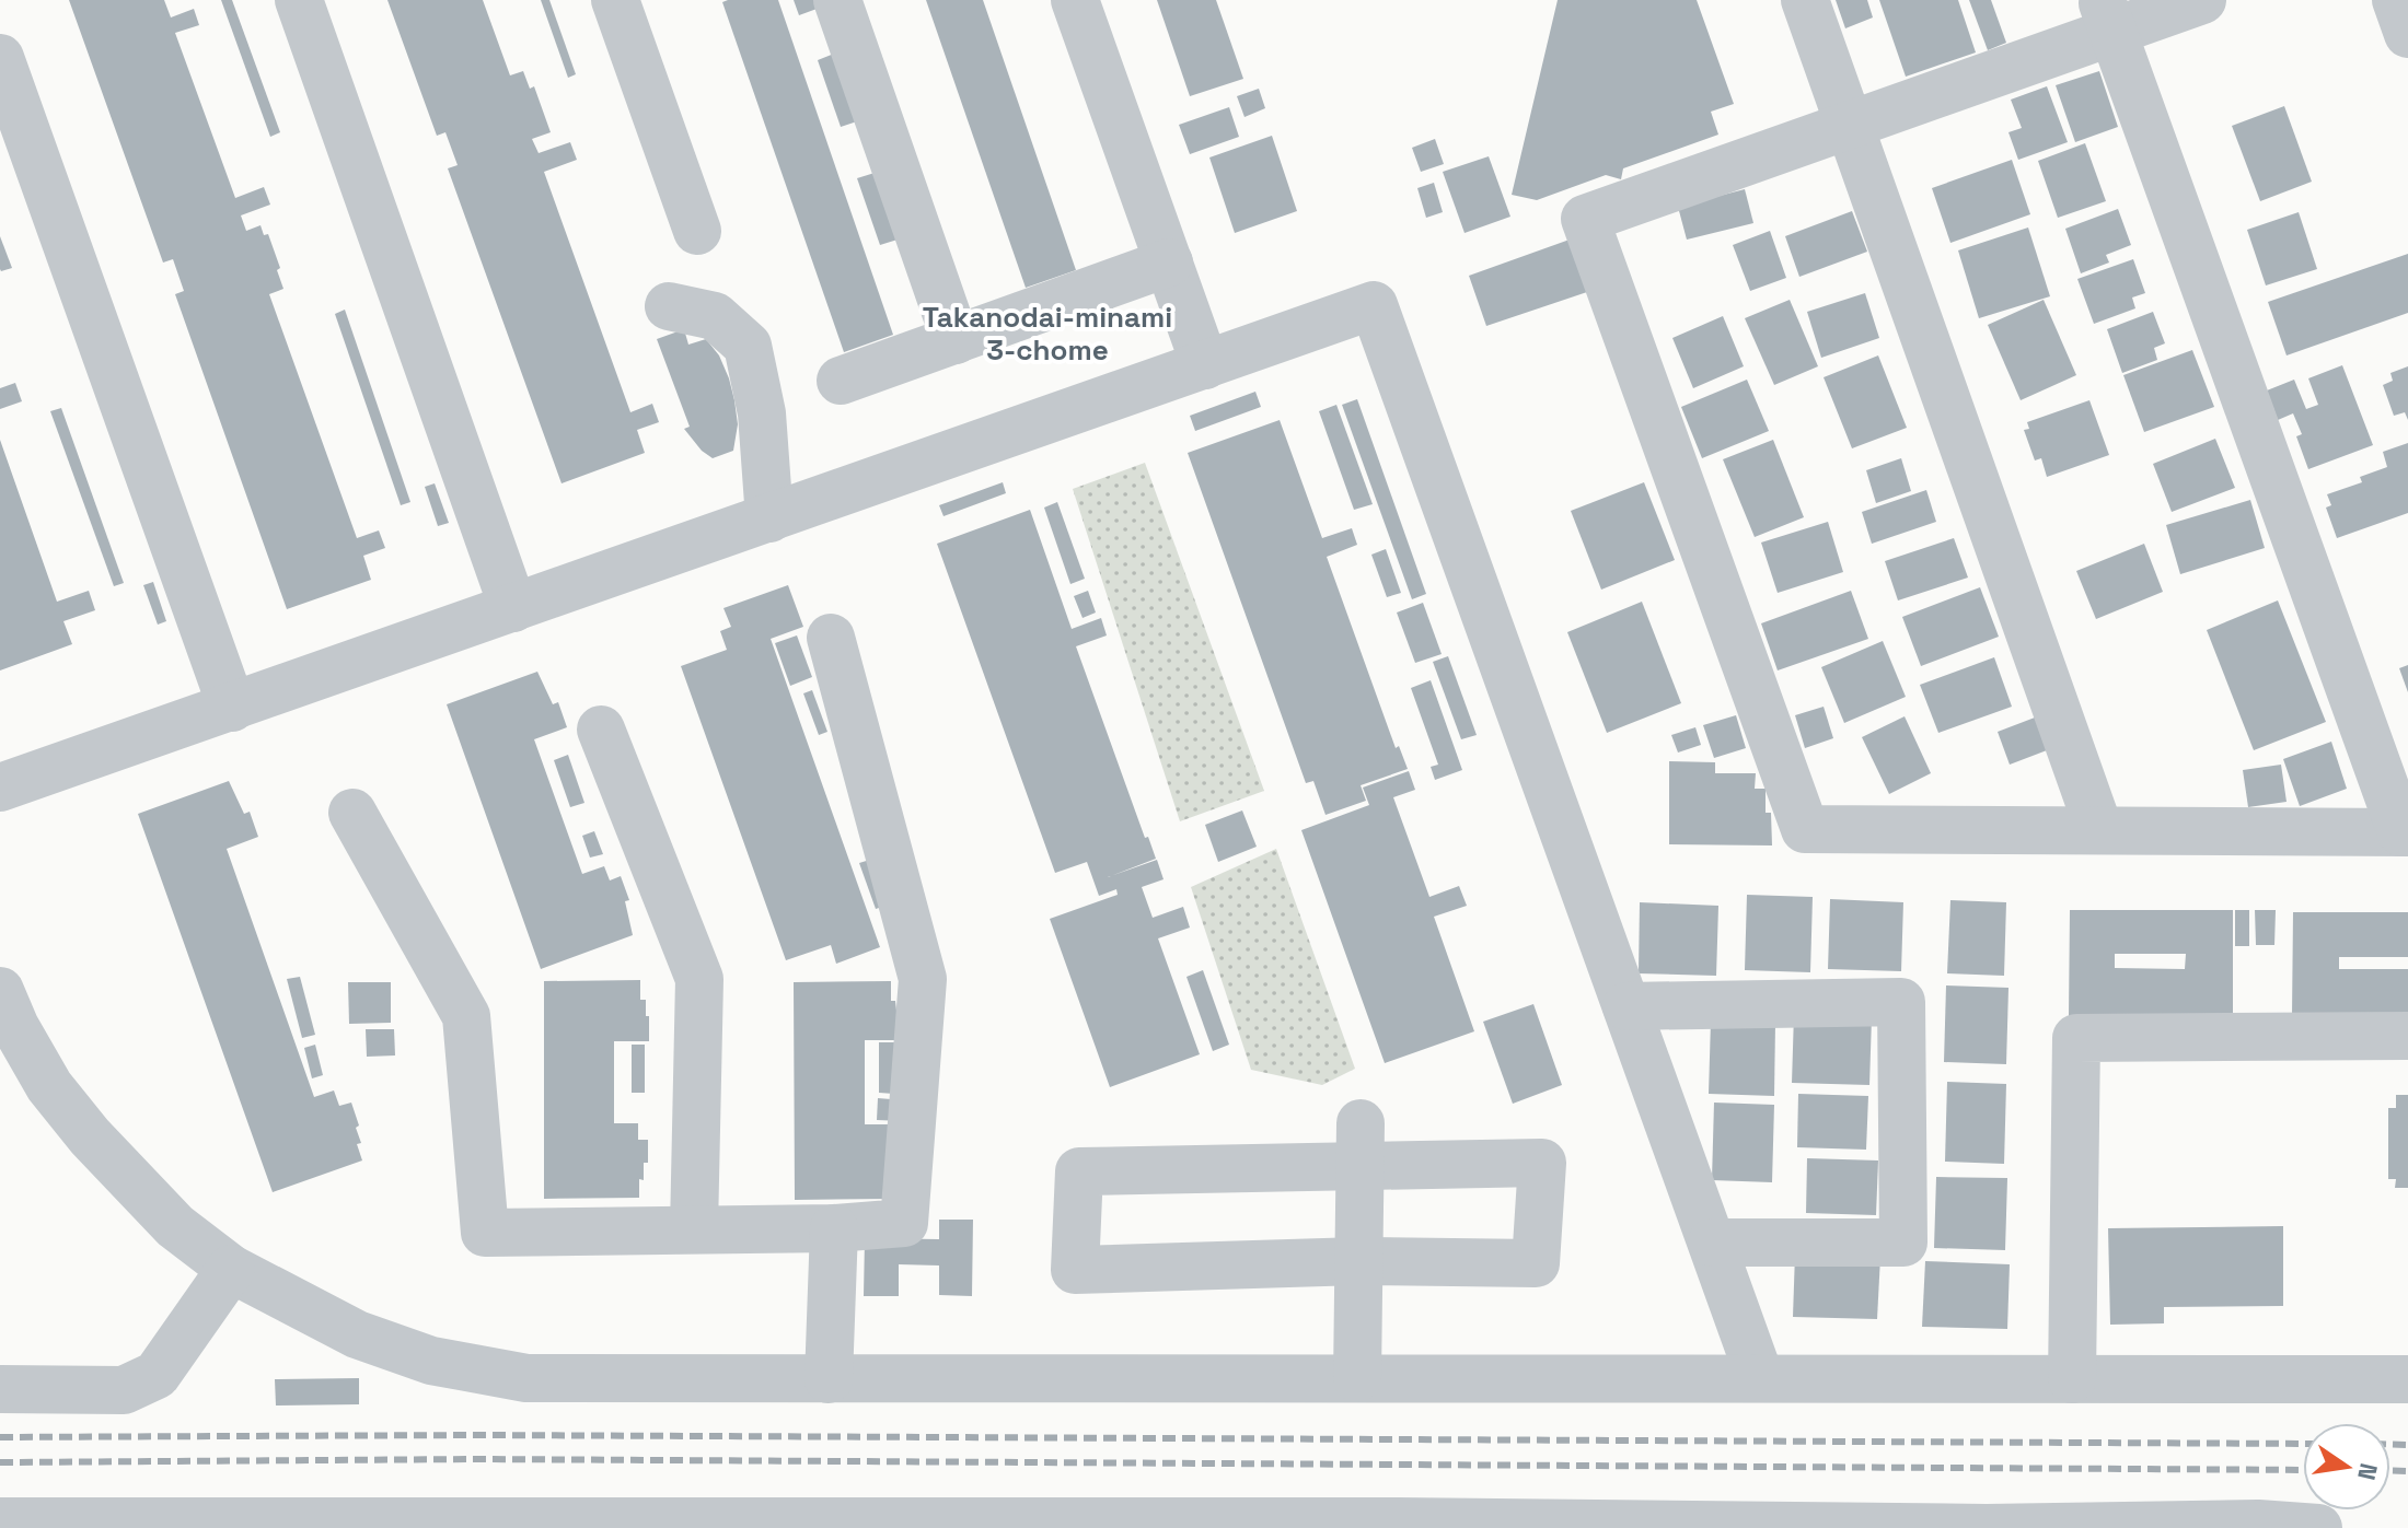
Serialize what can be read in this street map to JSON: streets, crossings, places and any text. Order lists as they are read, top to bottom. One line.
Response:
{"districts":["Takanodai-minami 3-chome"],"north":"right"}
